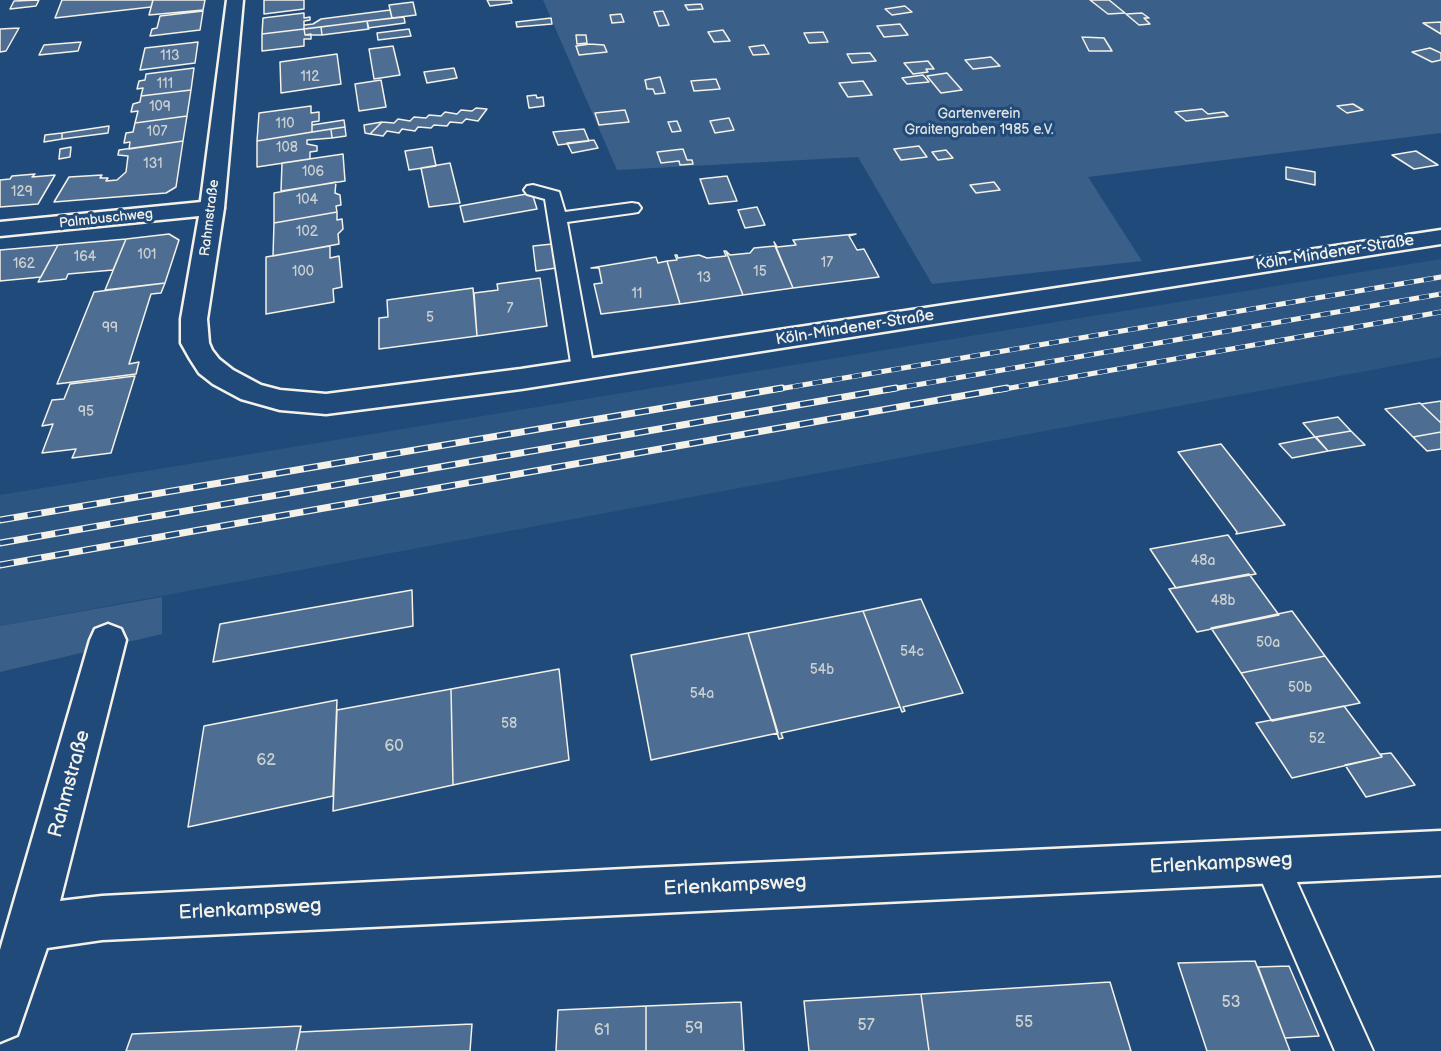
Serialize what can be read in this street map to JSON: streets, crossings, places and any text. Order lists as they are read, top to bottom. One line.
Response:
{"streets":{"street":["Rahmstraße","Palmbuschweg","Köln-Mindener-Straße","Erlenkampsweg"]},"crossings":[["Rahmstraße","Palmbuschweg"],["Rahmstraße","Köln-Mindener-Straße"],["Rahmstraße","Erlenkampsweg"]],"parks":["Gartenverein Graitengraben 1985 e.V."],"house_numbers":["113","112","111","109","110","107","108","131","106","129","104","102","101","164","17","162","100","15","13","11","7","5","99","95","48a","48b","50a","54c","54b","50b","54a","58","52","60","62","53","55","57","59","61"]}
